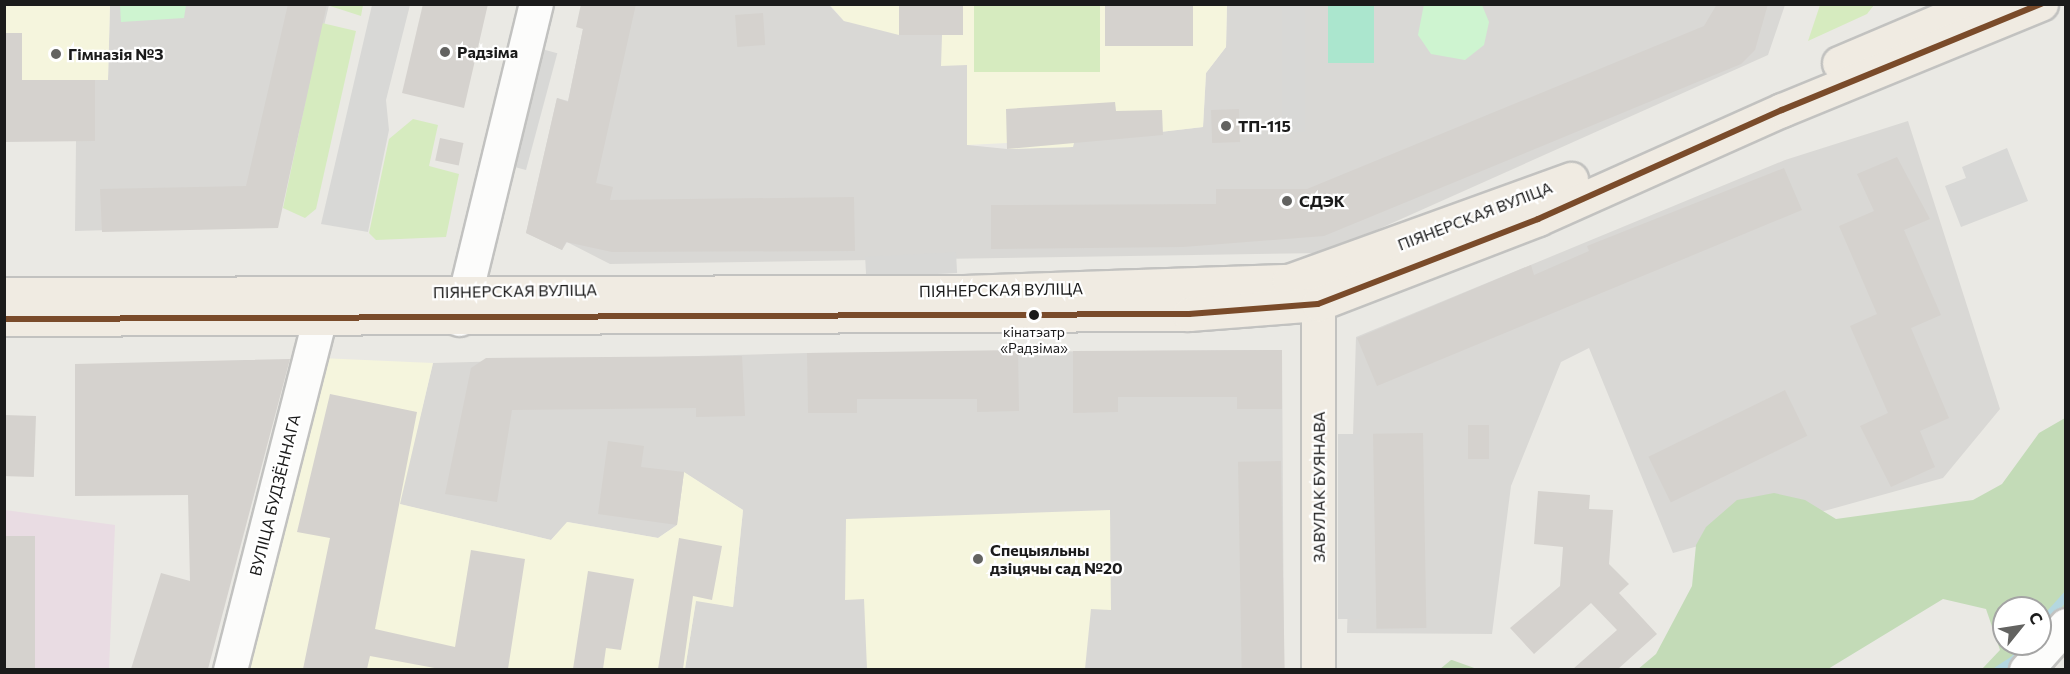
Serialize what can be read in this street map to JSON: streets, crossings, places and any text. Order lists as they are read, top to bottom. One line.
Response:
{"streets":{"main road":["ПІЯНЕРСКАЯ ВУЛІЦА","ЗАВУЛАК БУЯНАВА"],"street":["ВУЛІЦА БУДЗЁННАГА"]},"crossings":[["ПІЯНЕРСКАЯ ВУЛІЦА","ЗАВУЛАК БУЯНАВА"],["ПІЯНЕРСКАЯ ВУЛІЦА","ВУЛІЦА БУДЗЁННАГА"]],"places":["Радзіма","Гімназія №3","ТП-115","СДЭК","кінатэатр «Радзіма»","Спецыяльны дзіцячы сад №20"],"north":"top right"}
